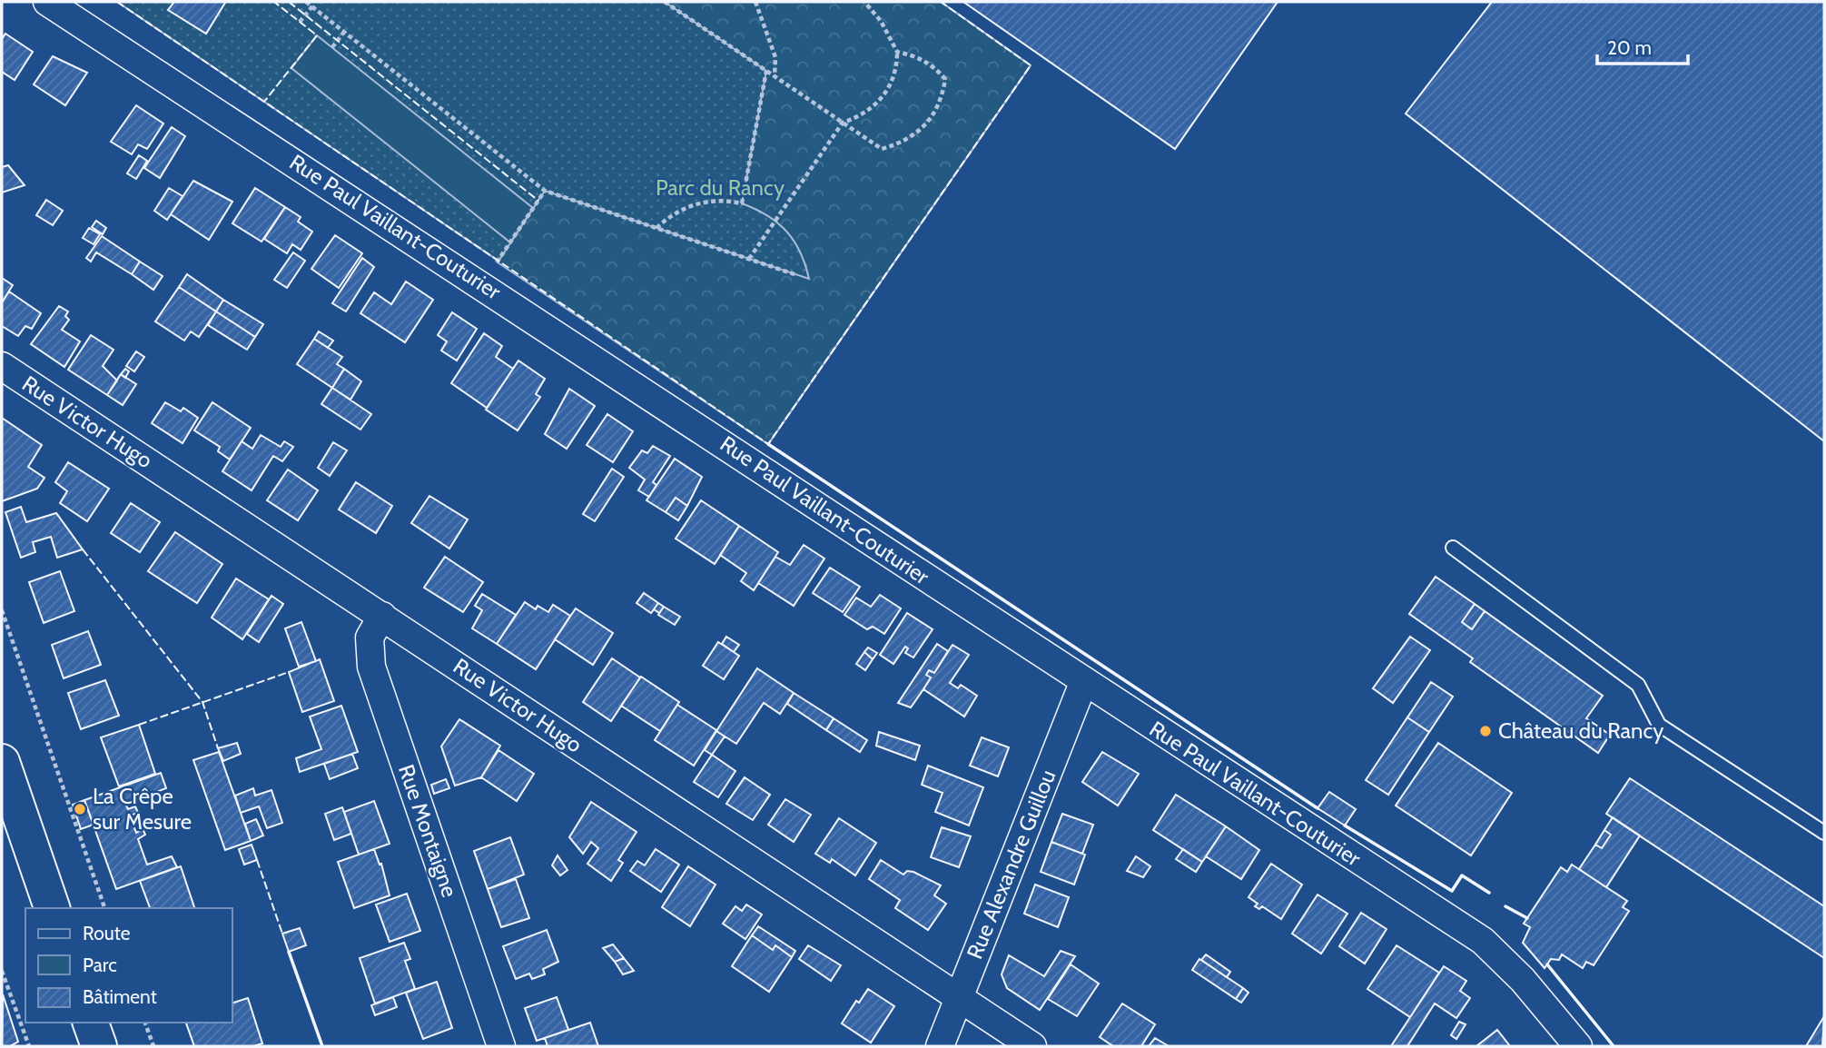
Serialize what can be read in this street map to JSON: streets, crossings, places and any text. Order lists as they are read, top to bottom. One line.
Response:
{"streets":{"street":["Rue Paul Vaillant-Couturier","Rue Victor Hugo","Rue Montaigne","Rue Alexandre Guillou"]},"crossings":[["Rue Paul Vaillant-Couturier","Rue Alexandre Guillou"],["Rue Victor Hugo","Rue Montaigne"],["Rue Victor Hugo","Rue Alexandre Guillou"]],"parks":["Parc du Rancy"],"places":["Château du Rancy","La Crêpe sur Mesure"],"legend":["Route","Parc","Bâtiment"],"scale_bar":"20 m"}
